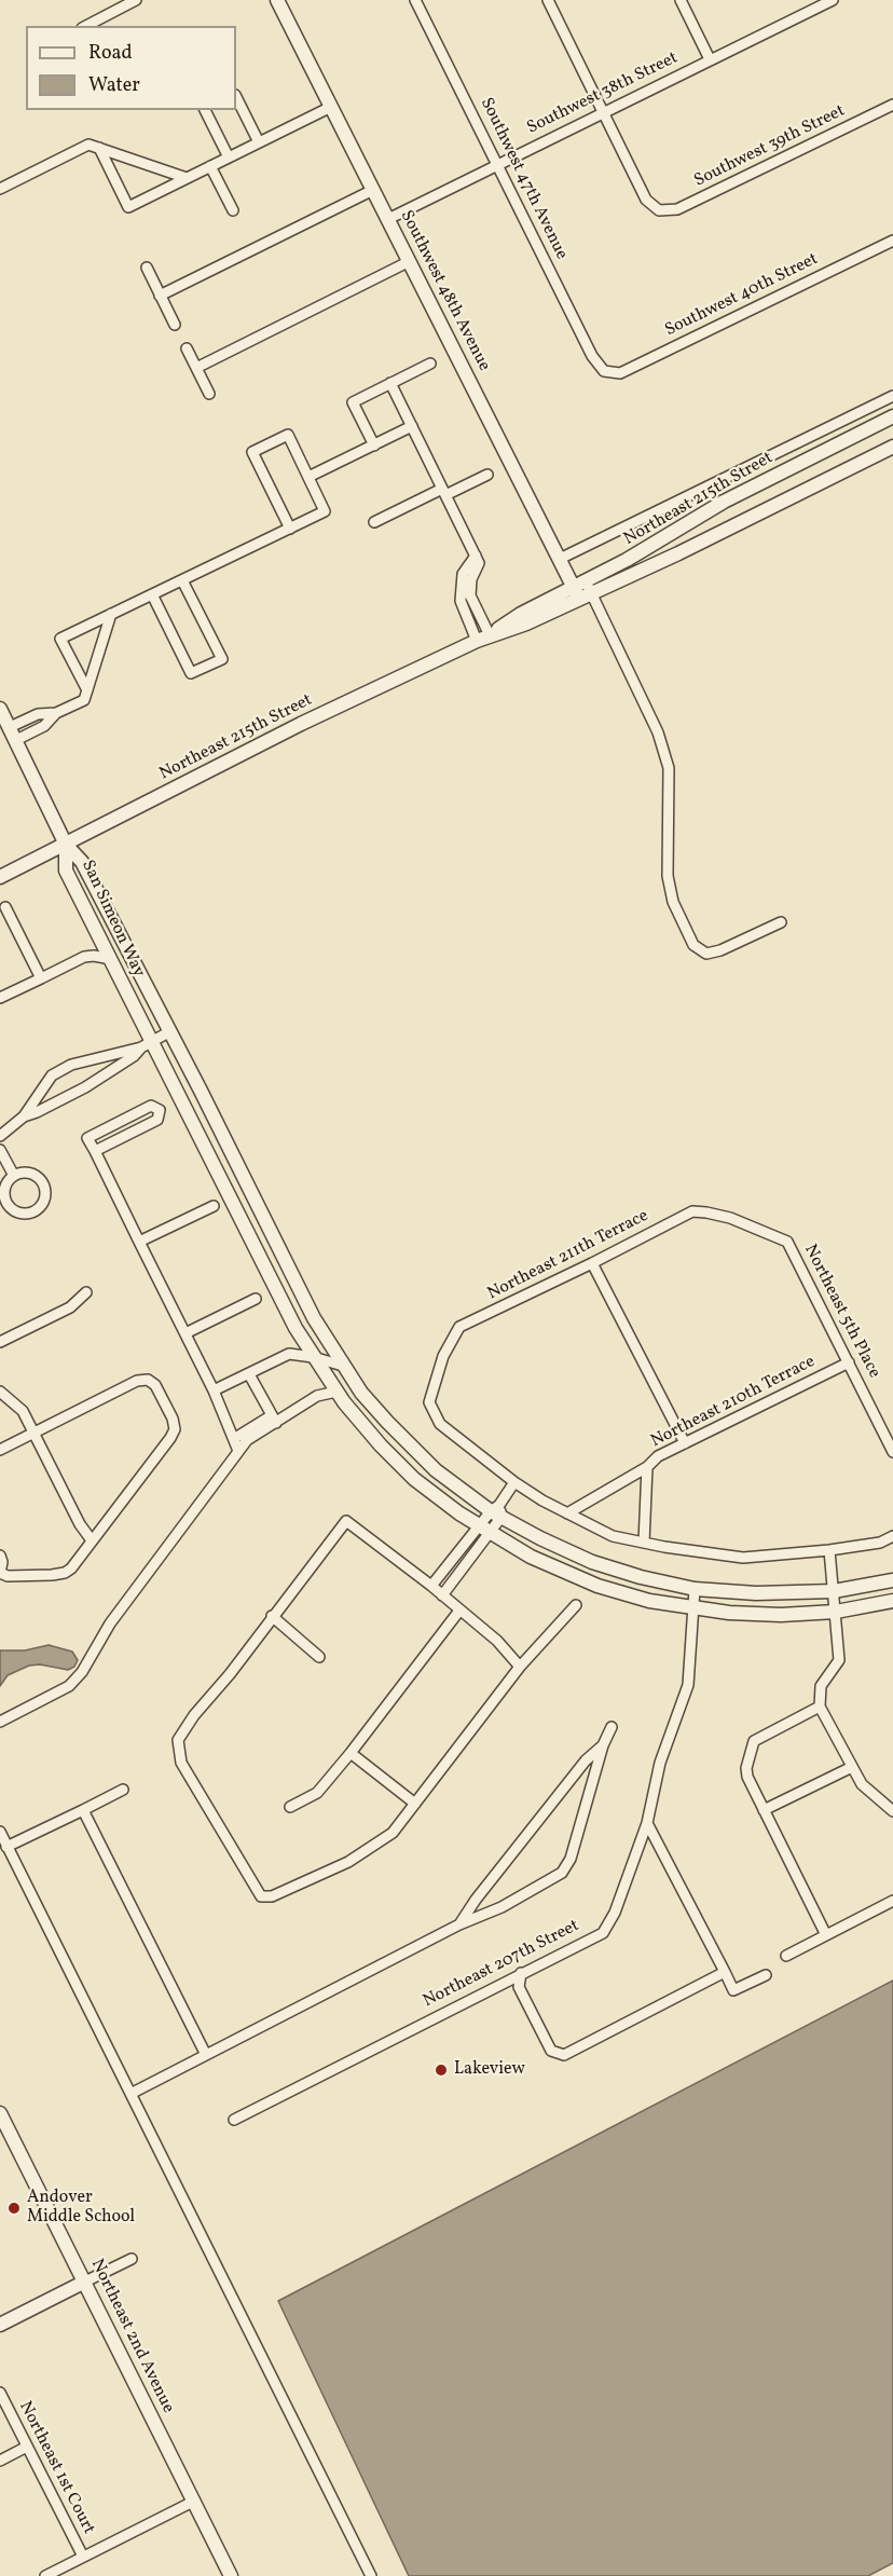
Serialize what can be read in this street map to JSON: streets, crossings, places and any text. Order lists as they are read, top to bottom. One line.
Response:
{"streets":{"street":["Southwest 38th Street","Southwest 39th Street","Southwest 47th Avenue","Southwest 48th Avenue","Southwest 40th Street","Northeast 215th Street","San Simeon Way","Northeast 211th Terrace","Northeast 5th Place","Northeast 210th Terrace","Northeast 207th Street","Northeast 2nd Avenue","Northeast 1st Court"]},"crossings":[["Southwest 38th Street","Southwest 39th Street"],["Southwest 38th Street","Southwest 47th Avenue"],["Southwest 38th Street","Southwest 48th Avenue"],["Southwest 47th Avenue","Southwest 40th Street"],["Southwest 48th Avenue","Northeast 215th Street"],["Northeast 215th Street","San Simeon Way"],["San Simeon Way","Northeast 207th Street"],["Northeast 211th Terrace","Northeast 5th Place"],["Northeast 5th Place","Northeast 210th Terrace"]],"places":["Lakeview","Andover Middle School"],"legend":["Road","Water"]}
